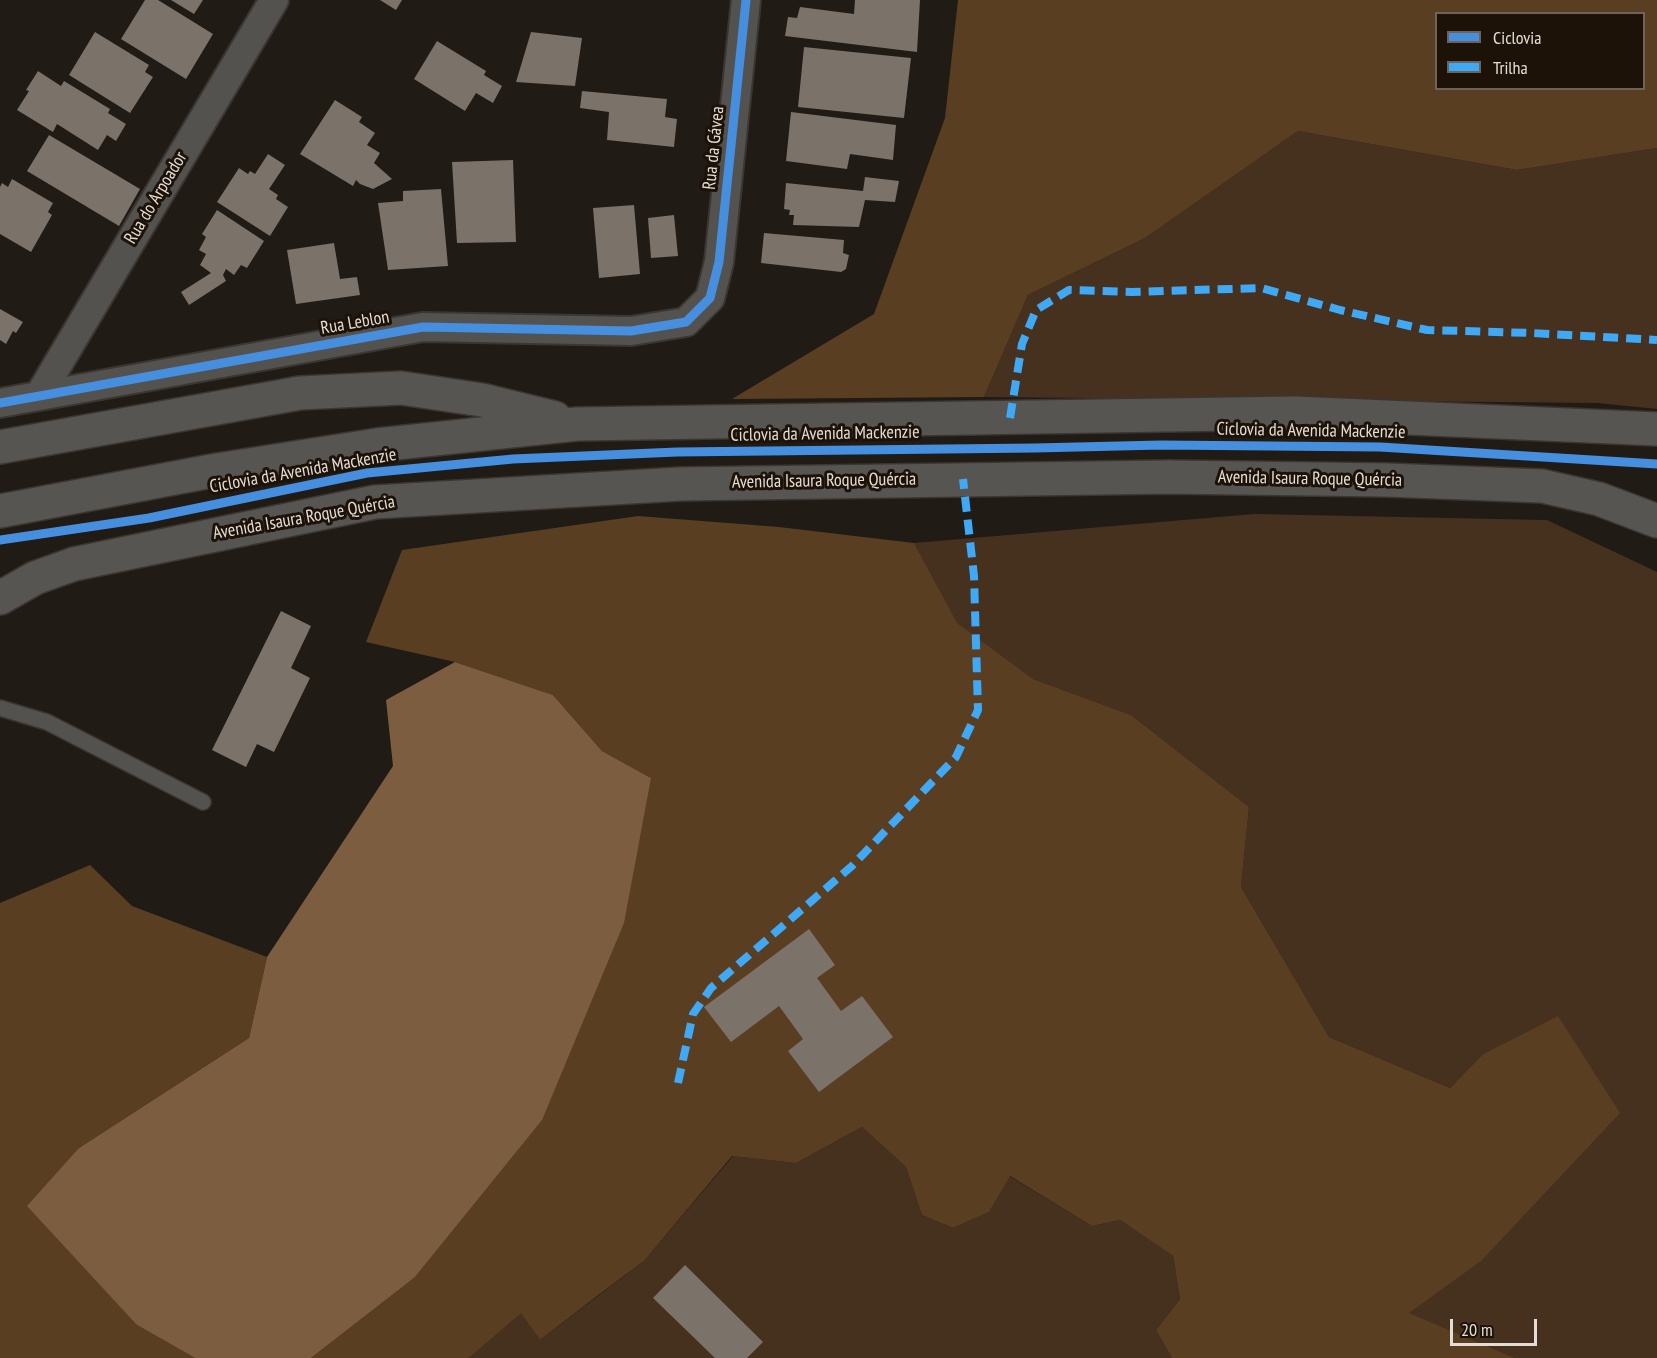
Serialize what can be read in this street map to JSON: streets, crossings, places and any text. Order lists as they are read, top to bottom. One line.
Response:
{"streets":{"main road":["Avenida Isaura Roque Quércia"],"street":["Rua da Gávea","Rua do Arpoador","Rua Leblon"],"cycle path":["Ciclovia da Avenida Mackenzie"]},"crossings":[["Rua da Gávea","Rua Leblon"],["Rua do Arpoador","Rua Leblon"]],"legend":["Ciclovia","Trilha"],"scale_bar":"20 m"}
